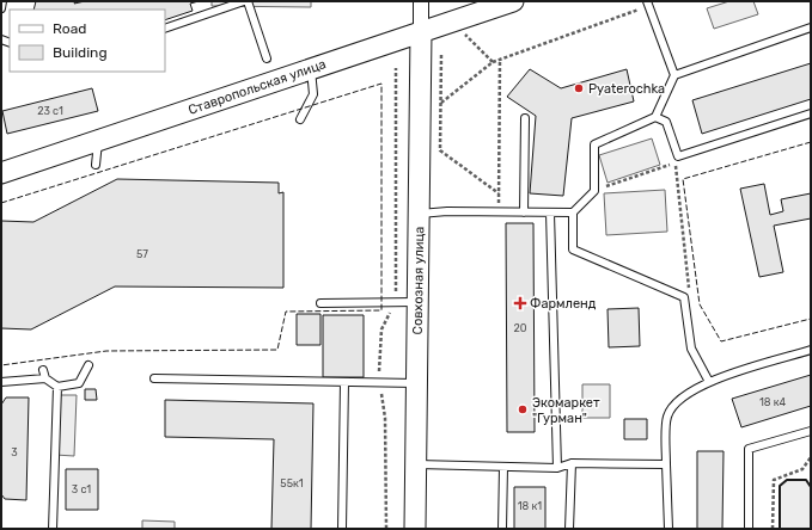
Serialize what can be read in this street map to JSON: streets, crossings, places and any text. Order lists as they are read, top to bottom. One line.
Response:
{"streets":{"main road":["Ставропольская улица","Совхозная улица"]},"crossings":[["Ставропольская улица","Совхозная улица"]],"places":{"other":["Pyaterochka","Экомаркет \"Гурман\""],"health":["Фармленд"]},"house_numbers":["23 с1","57","20","18 к4","3","55к1","3 с1","18 к1"],"legend":["Road","Building"]}
